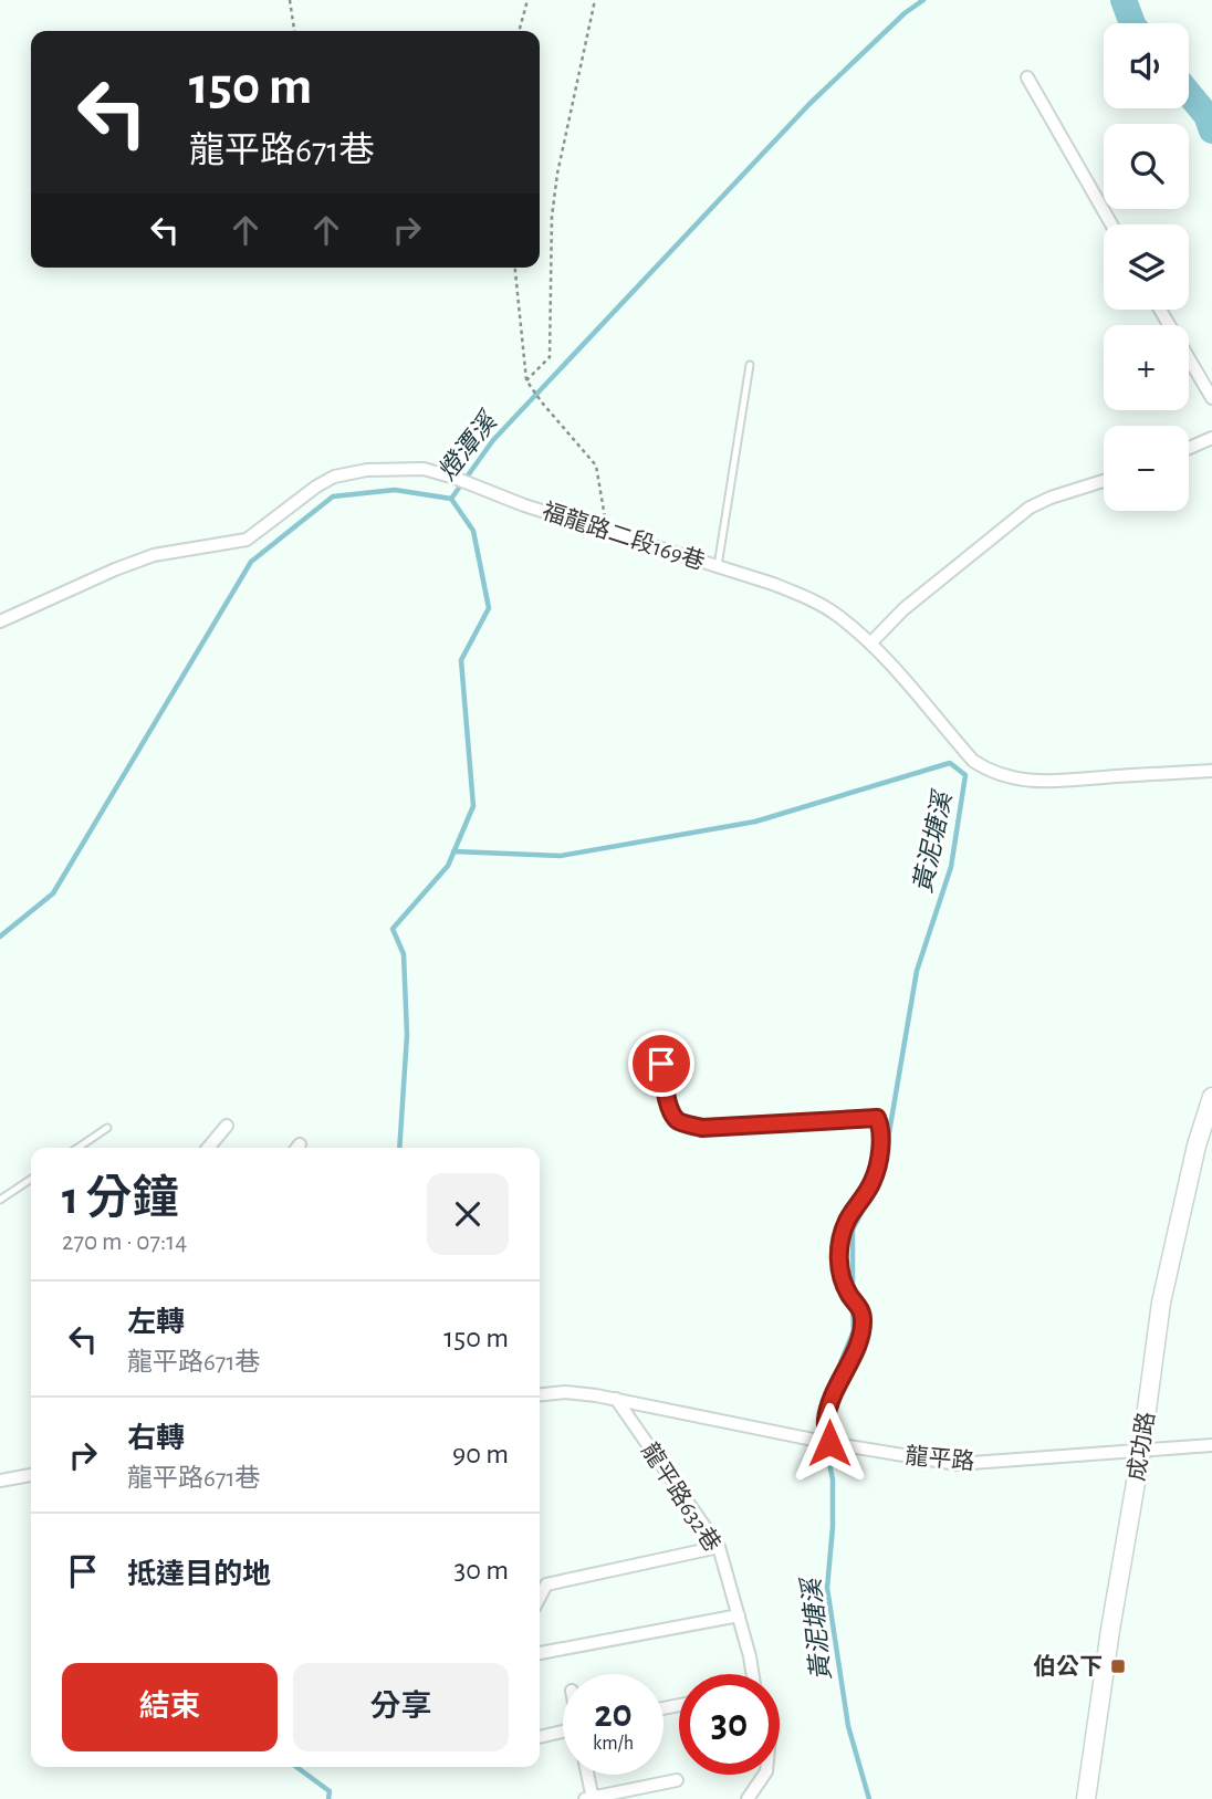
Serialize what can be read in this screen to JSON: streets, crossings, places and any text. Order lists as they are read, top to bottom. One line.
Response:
{"streets":{"street":["福龍路二段169巷","成功路","龍平路","龍平路632巷"]},"crossings":[["成功路","龍平路"],["龍平路","龍平路632巷"]],"water":["燈潭溪","黃泥塘溪"],"places":{"transit":["伯公下"]},"page":{"map_buttons":["+","−"],"turn":["150 m","龍平路671巷"],"heading":["1 分鐘","270 m · 07:14"],"list":[{"name":"左轉","note":"龍平路671巷","value":"150 m"},{"name":"右轉","note":"龍平路671巷","value":"90 m"},{"name":"抵達目的地","value":"30 m"}],"buttons":["結束","分享"],"speed":"20 km/h","limit":"30"}}
